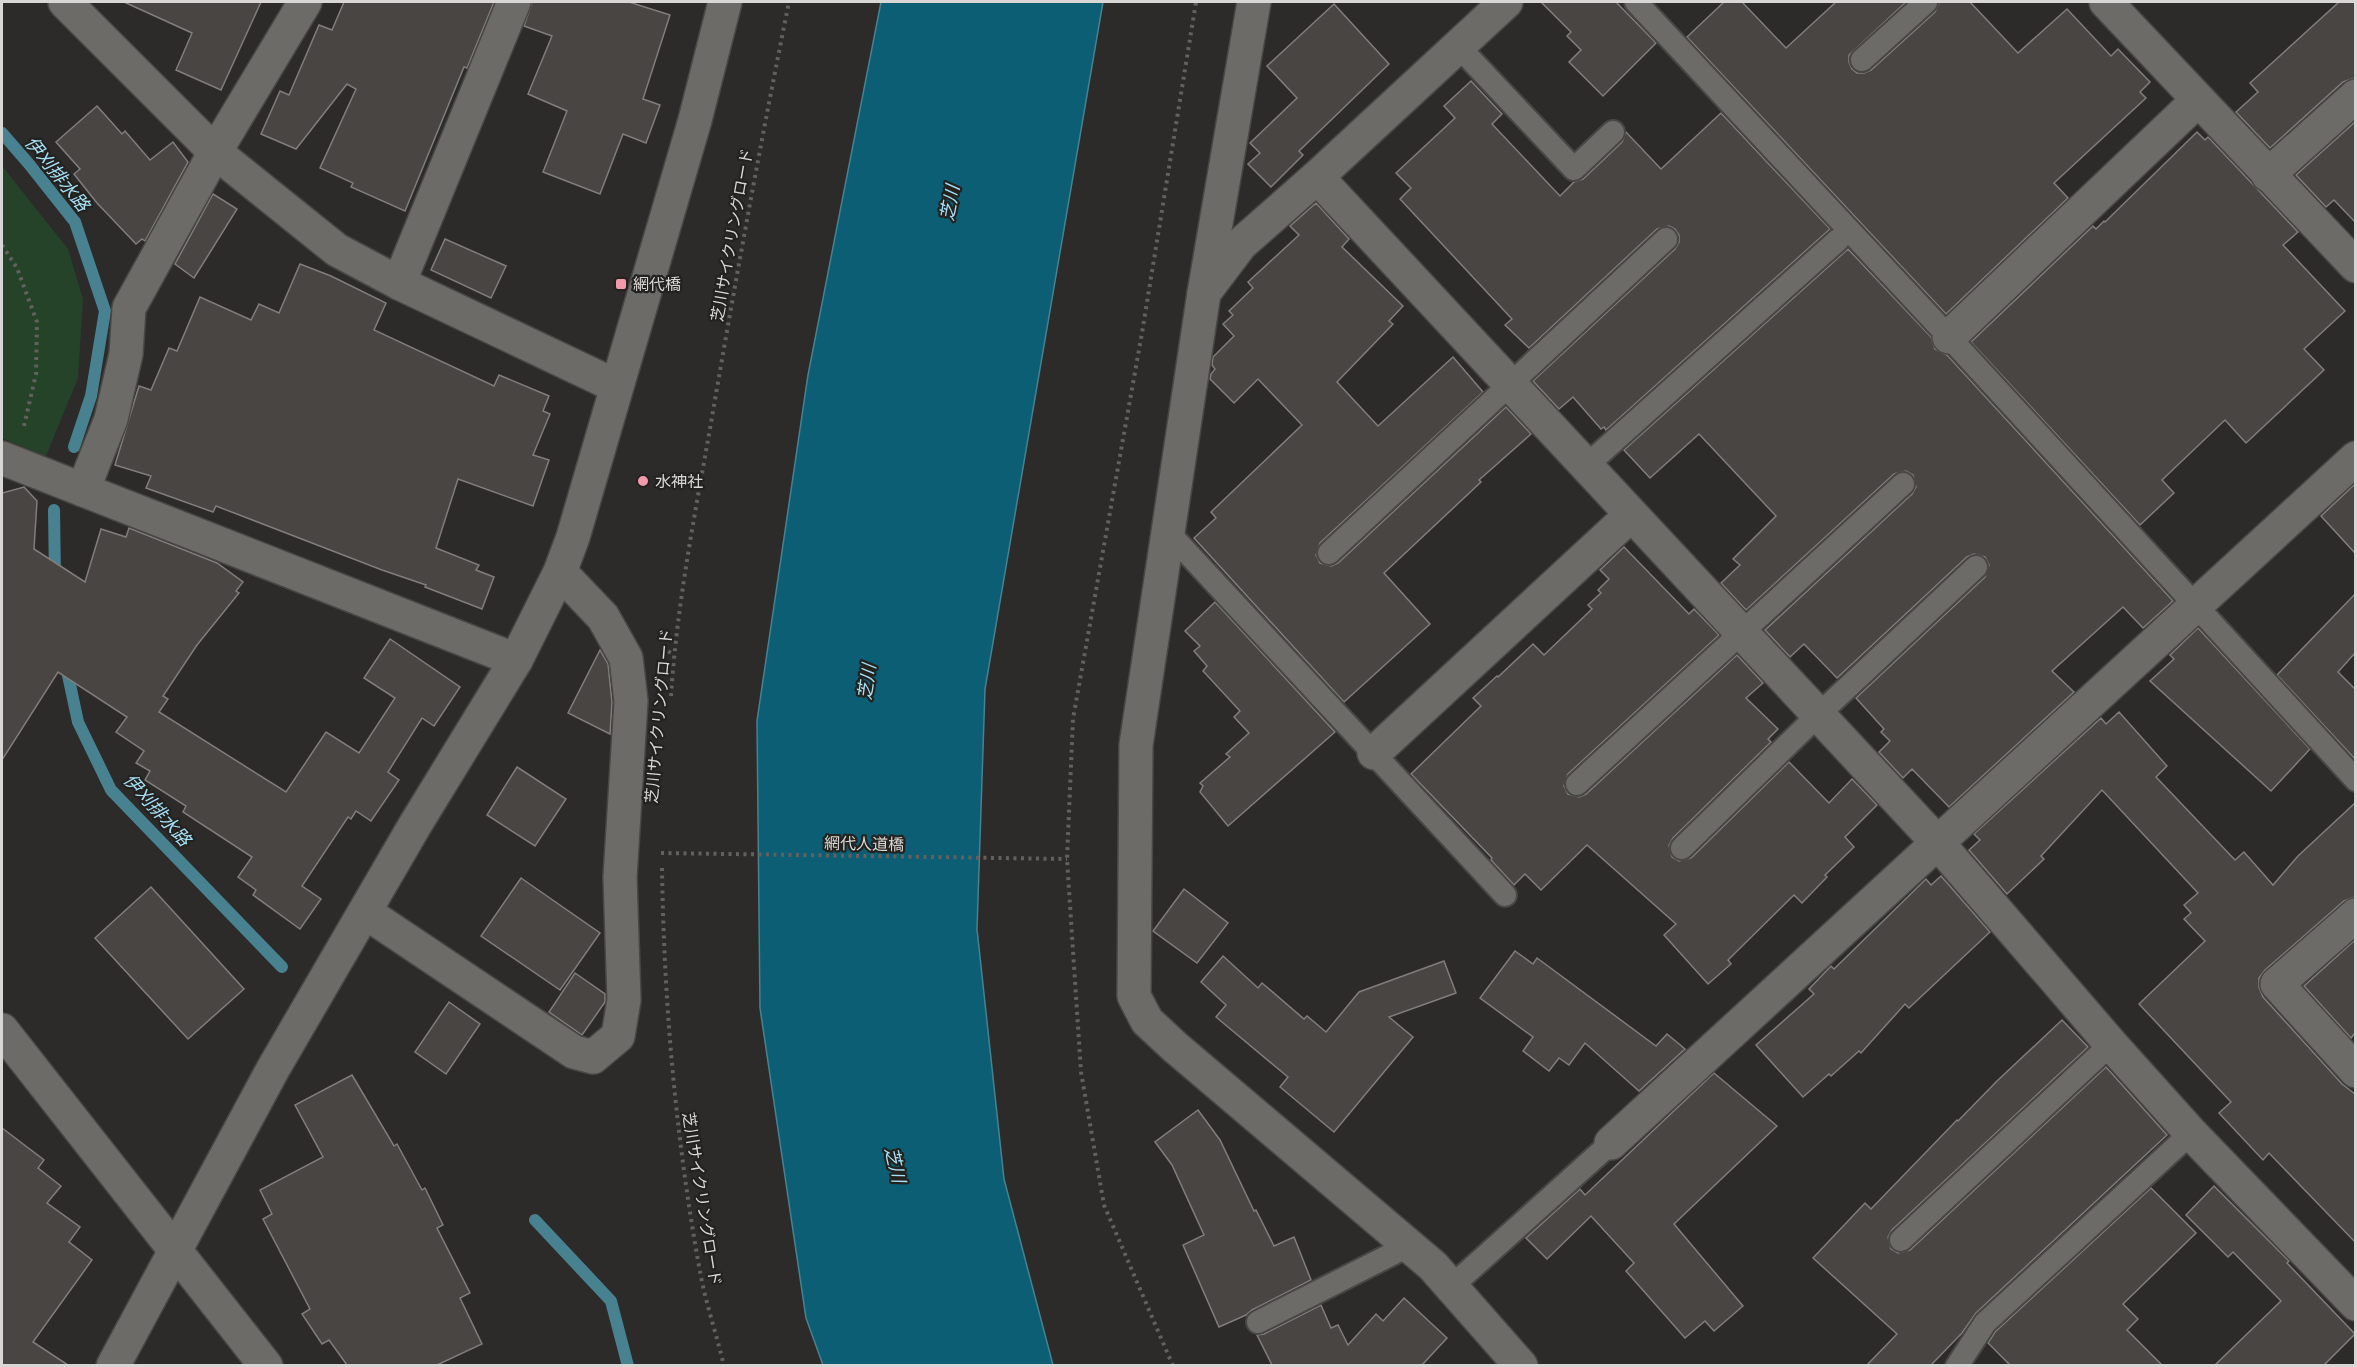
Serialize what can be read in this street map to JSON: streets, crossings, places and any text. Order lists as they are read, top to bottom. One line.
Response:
{"streets":{"path":["芝川サイクリングロード","網代人道橋"]},"crossings":[["芝川サイクリングロード","網代人道橋"]],"water":["伊刈排水路","芝川"],"places":{"transit":["網代橋"],"other":["水神社"]}}
